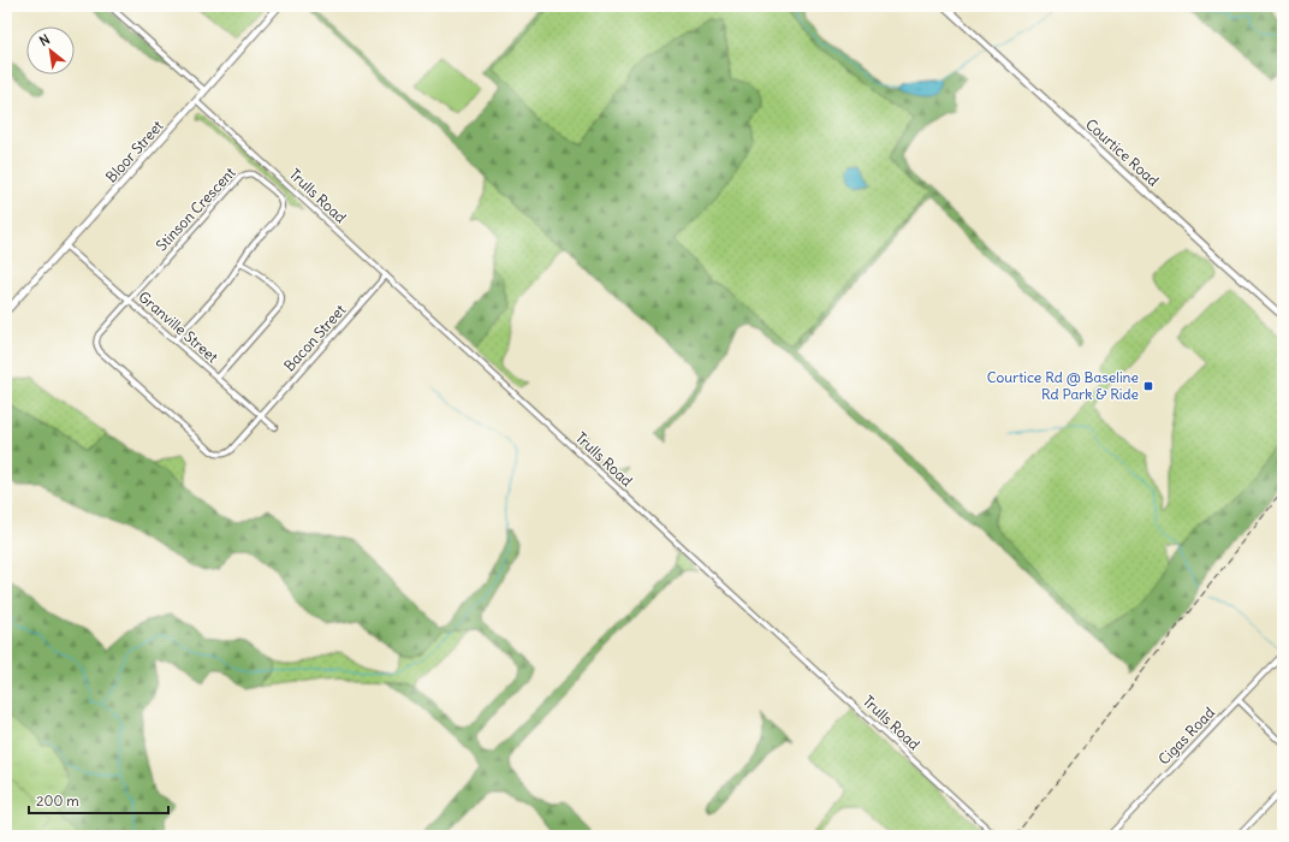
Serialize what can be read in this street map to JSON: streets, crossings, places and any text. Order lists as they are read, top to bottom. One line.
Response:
{"streets":{"main road":["Bloor Street","Courtice Road"],"street":["Trulls Road","Stinson Crescent","Granville Street","Bacon Street","Cigas Road"]},"crossings":[["Bloor Street","Trulls Road"],["Bloor Street","Granville Street"],["Trulls Road","Bacon Street"],["Stinson Crescent","Granville Street"],["Stinson Crescent","Bacon Street"],["Granville Street","Bacon Street"]],"places":{"transit":["Courtice Rd @ Baseline Rd Park & Ride"]},"scale_bar":"200 m","north":"top left"}
